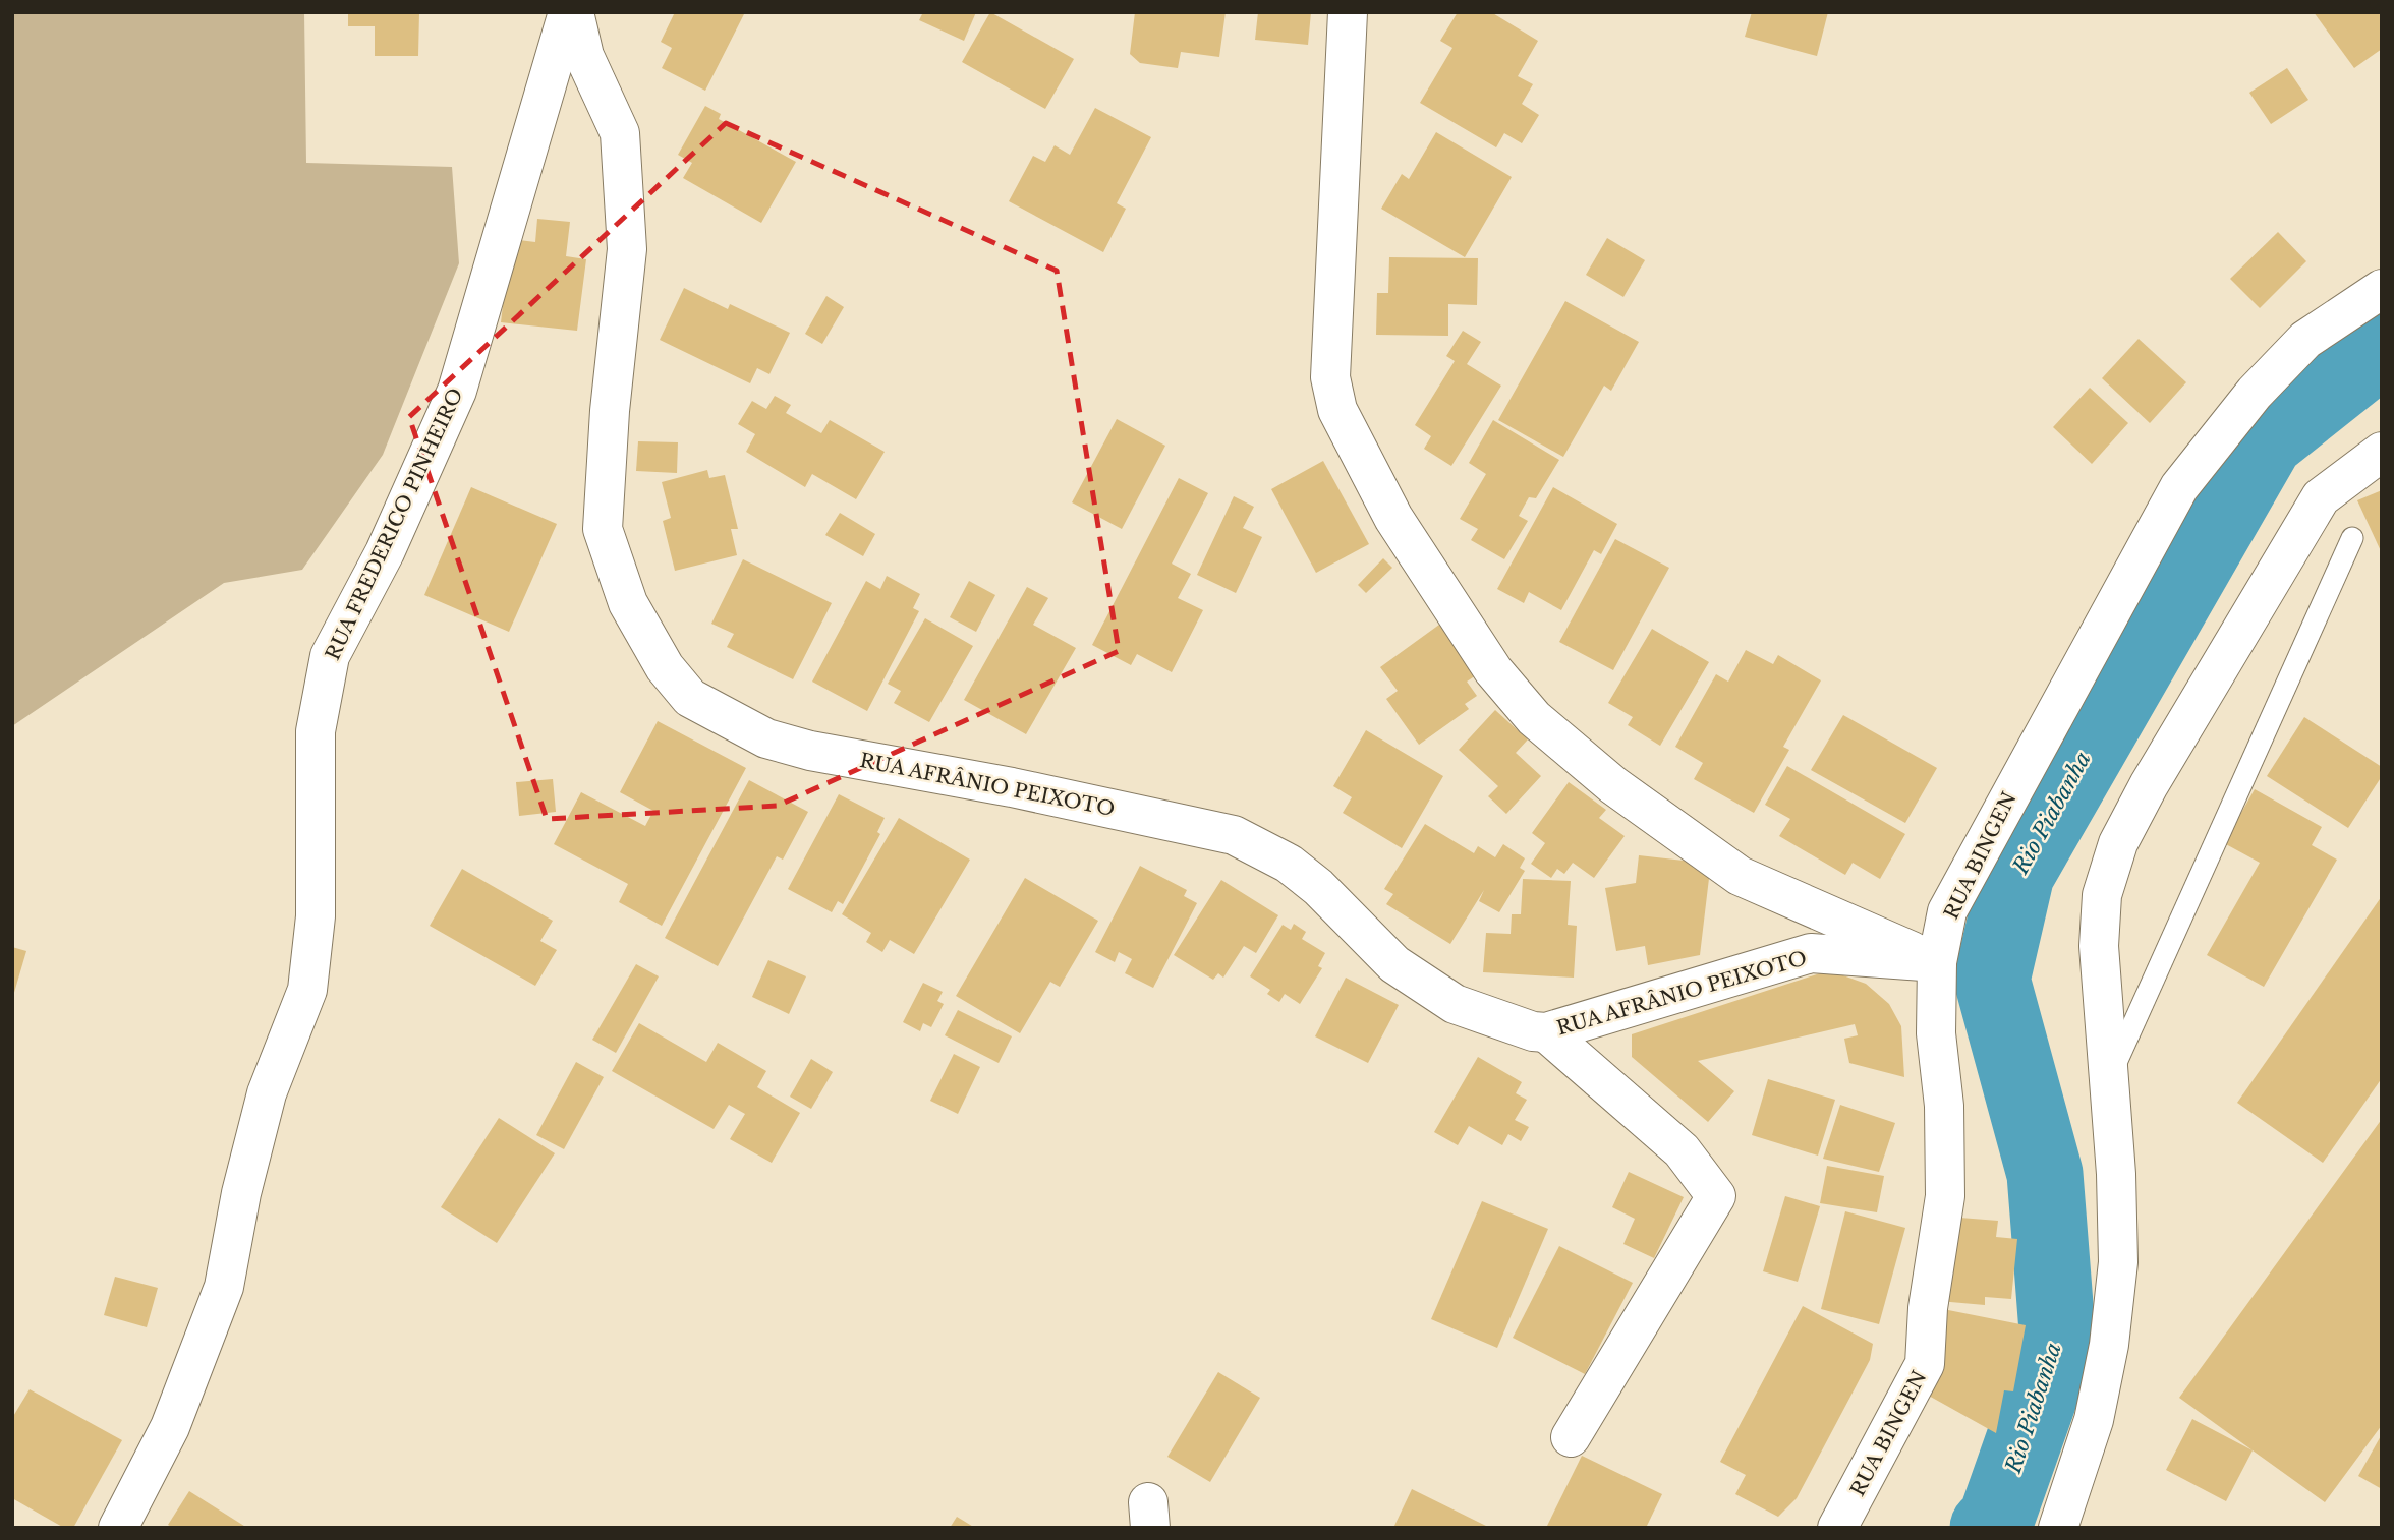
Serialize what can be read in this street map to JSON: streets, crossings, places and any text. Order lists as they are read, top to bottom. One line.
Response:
{"streets":{"street":["RUA FREDERICO PINHEIRO","RUA AFRÂNIO PEIXOTO","RUA BINGEN"]},"crossings":[["RUA AFRÂNIO PEIXOTO","RUA BINGEN"]],"water":["Rio Piabanha"]}
